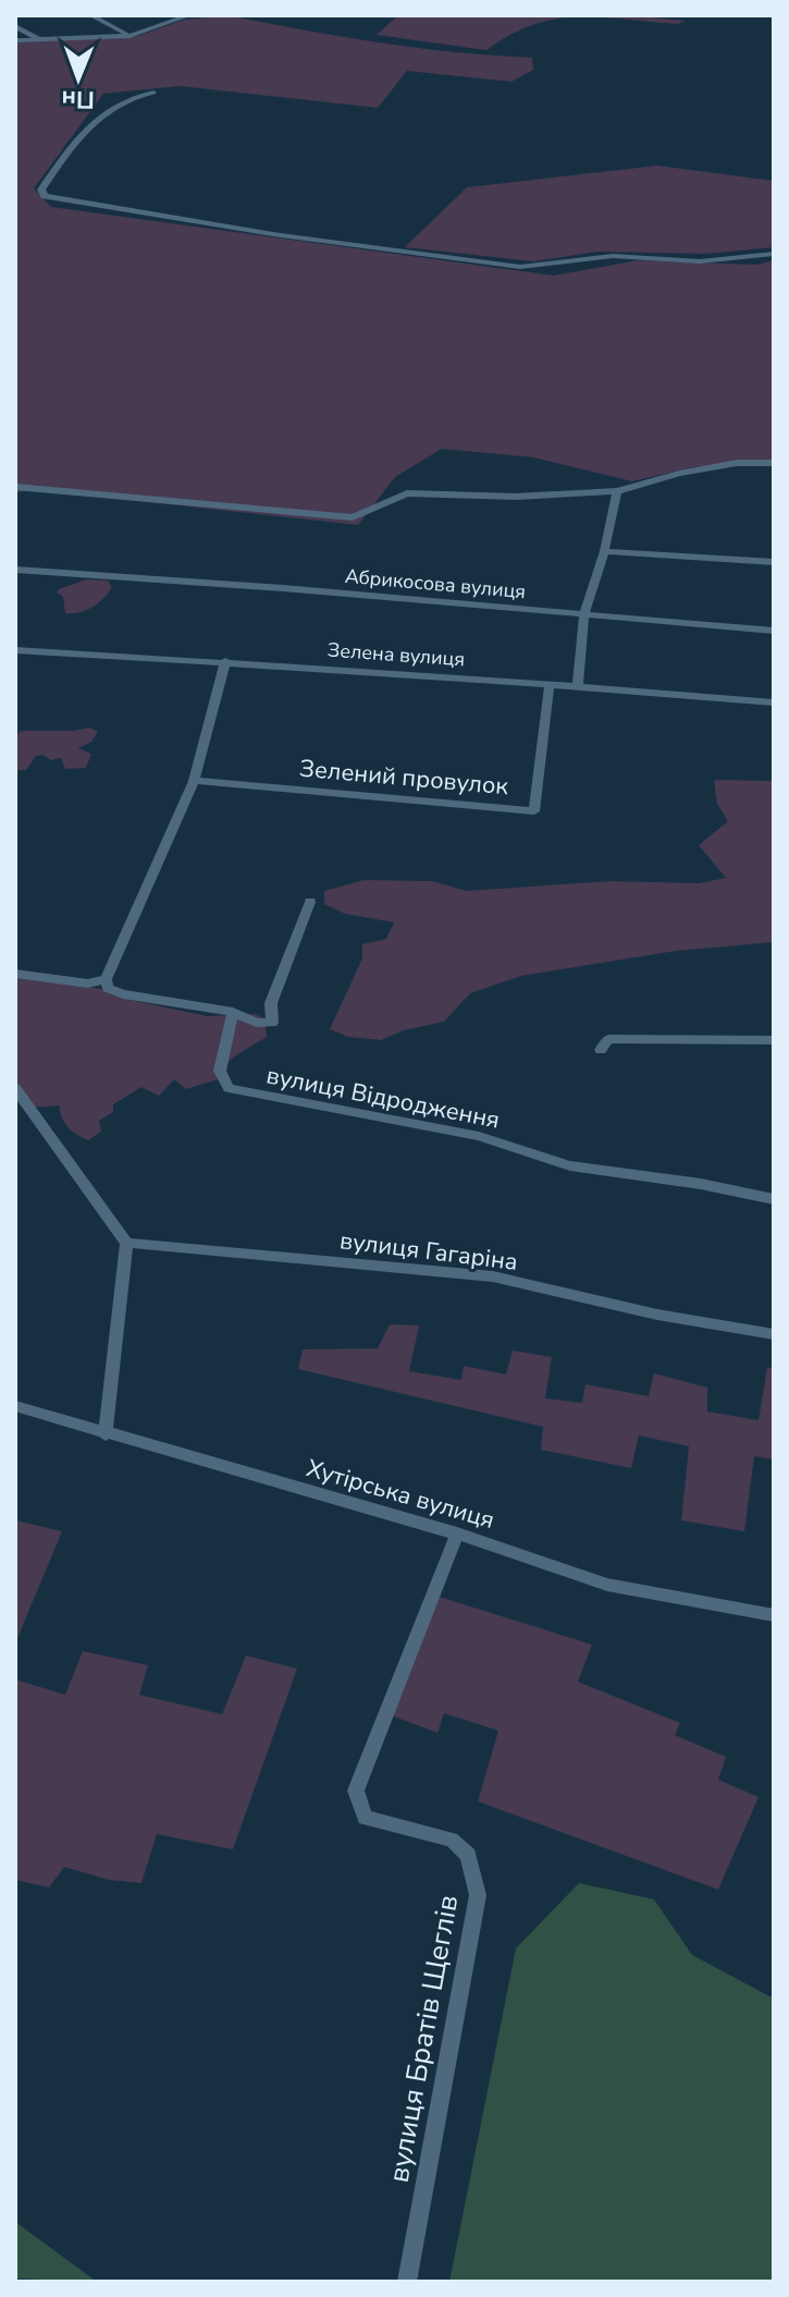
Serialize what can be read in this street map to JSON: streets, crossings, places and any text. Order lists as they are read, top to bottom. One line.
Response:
{"streets":{"street":["Абрикосова вулиця","Зелена вулиця","Зелений провулок","вулиця Відродження","вулиця Гагаріна","Хутірська вулиця","вулиця Братів Щеглів"]},"crossings":[["Зелена вулиця","Зелений провулок"],["Хутірська вулиця","вулиця Братів Щеглів"]],"north":"bottom"}
